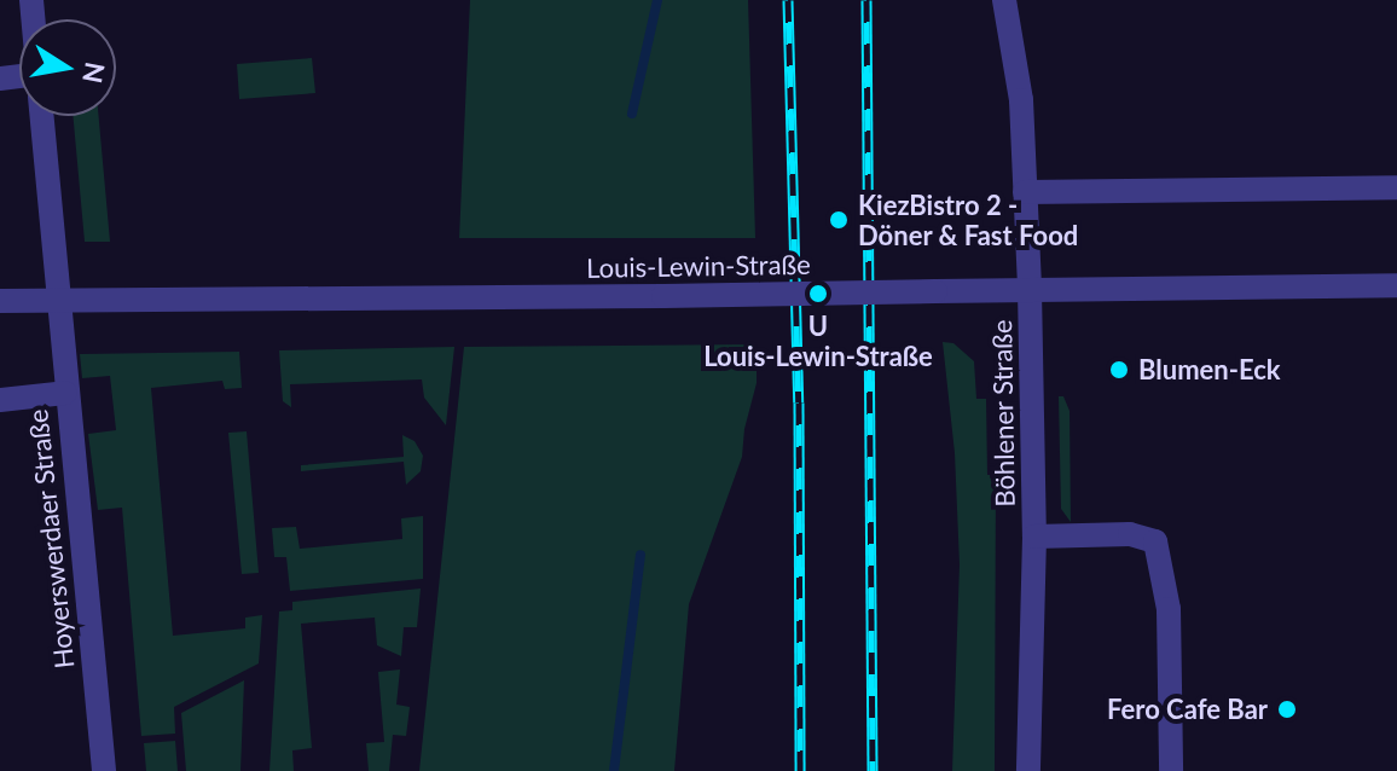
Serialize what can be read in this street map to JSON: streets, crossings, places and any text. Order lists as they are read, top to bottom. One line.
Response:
{"streets":{"street":["Louis-Lewin-Straße","Böhlener Straße","Hoyerswerdaer Straße"]},"crossings":[["Louis-Lewin-Straße","Böhlener Straße"],["Louis-Lewin-Straße","Hoyerswerdaer Straße"]],"places":["KiezBistro 2 - Döner & Fast Food","U Louis-Lewin-Straße","Blumen-Eck","Fero Cafe Bar"],"north":"right"}
